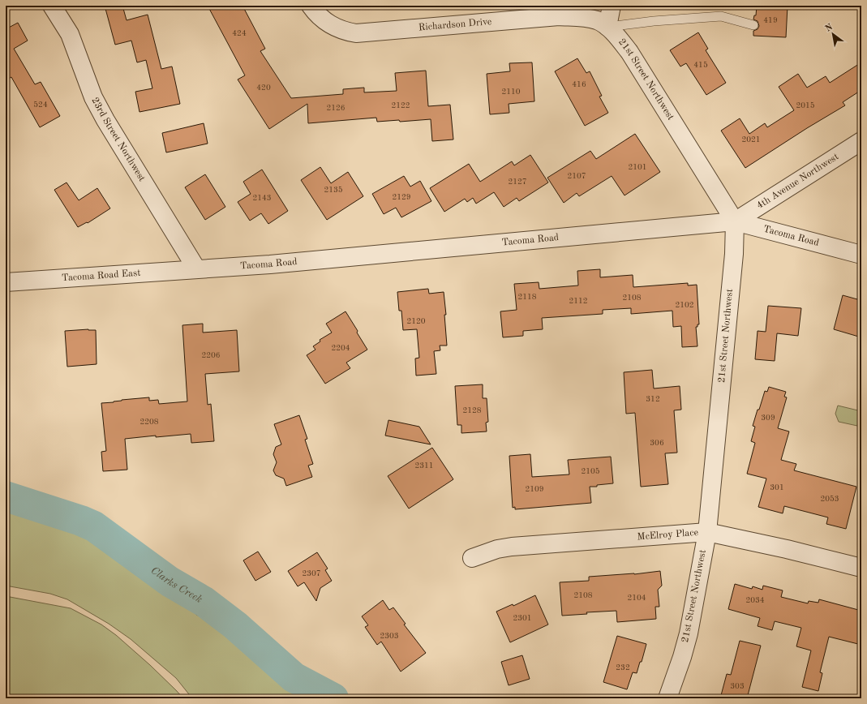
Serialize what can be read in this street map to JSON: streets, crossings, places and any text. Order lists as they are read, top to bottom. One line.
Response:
{"streets":{"street":["Richardson Drive","21st Street Northwest","23rd Street Northwest","4th Avenue Northwest","Tacoma Road","Tacoma Road East","McElroy Place"]},"crossings":[["Richardson Drive","21st Street Northwest"],["21st Street Northwest","4th Avenue Northwest"],["21st Street Northwest","Tacoma Road"],["21st Street Northwest","McElroy Place"],["23rd Street Northwest","Tacoma Road"],["23rd Street Northwest","Tacoma Road East"],["4th Avenue Northwest","Tacoma Road"],["Tacoma Road","Tacoma Road East"]],"water":["Clarks Creek"],"house_numbers":["419","424","415","416","420","2110","524","2122","2015","2126","2021","2101","2107","2127","2135","2129","2143","2118","2108","2112","2102","2120","2204","2206","312","2128","309","2208","306","2311","2105","301","2109","2053","2307","2108","2104","2034","2301","2303","232","303"],"north":"top left"}
